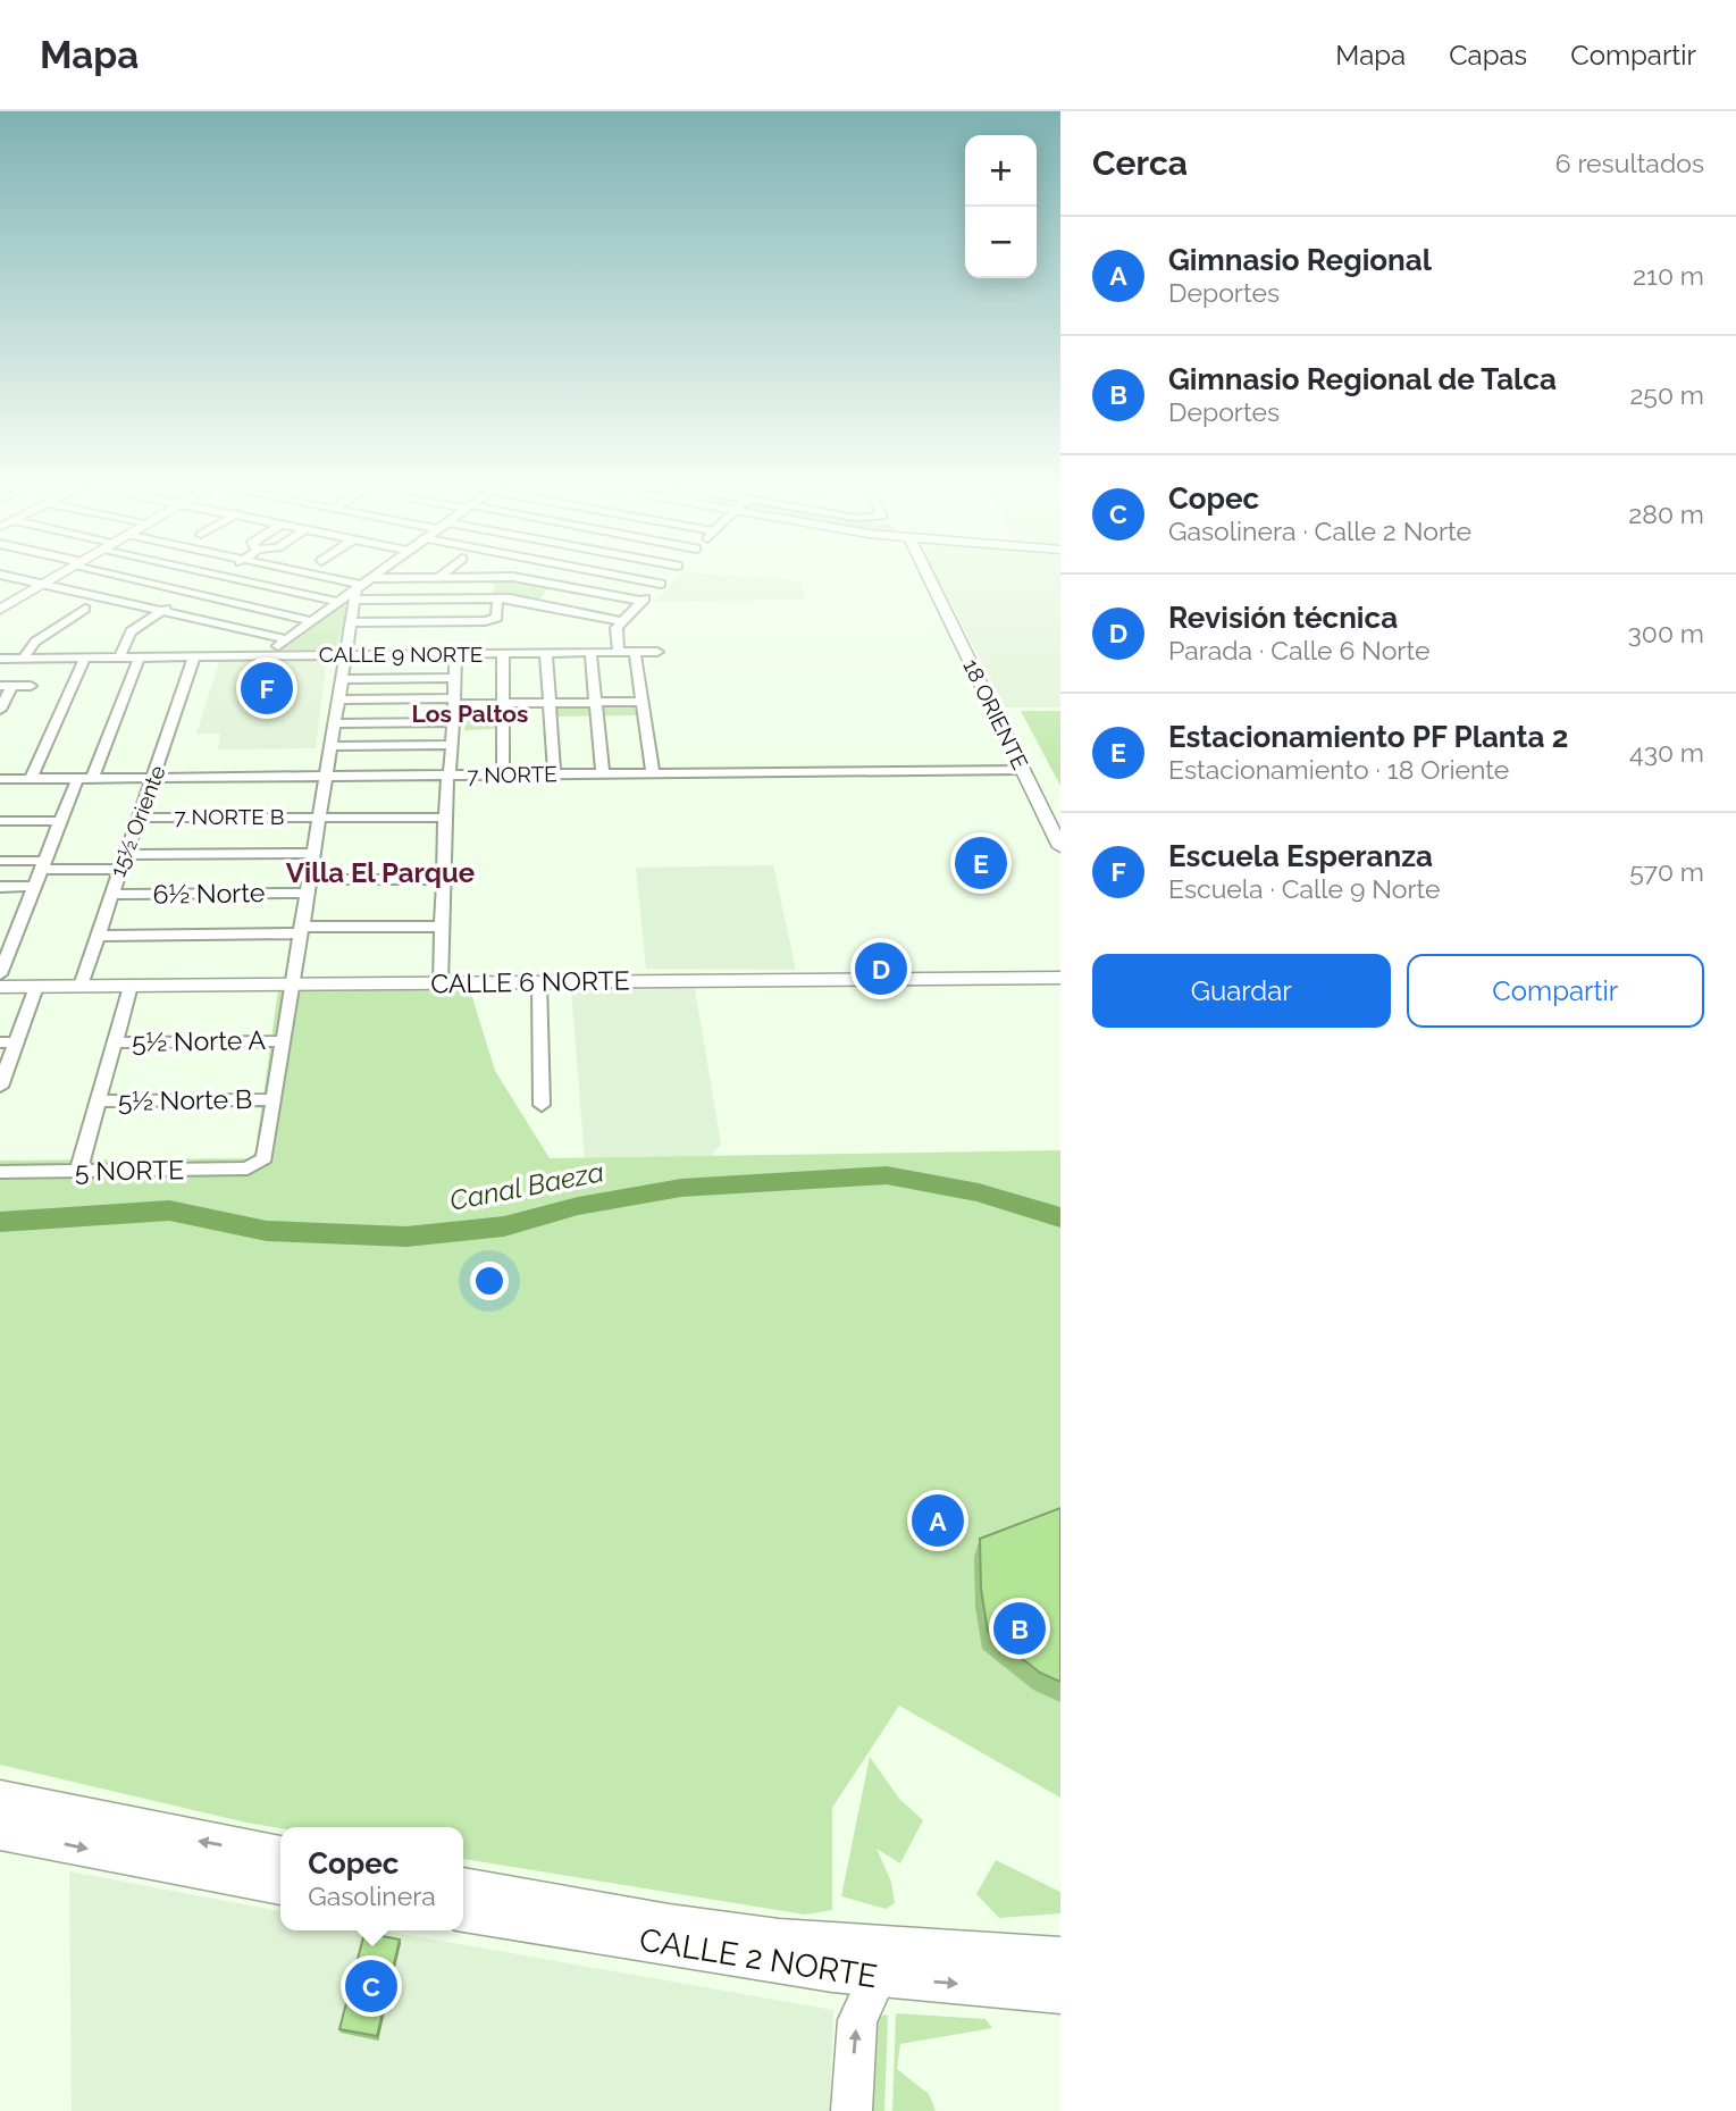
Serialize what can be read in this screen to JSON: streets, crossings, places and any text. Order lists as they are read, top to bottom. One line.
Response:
{"streets":{"main road":["CALLE 2 NORTE"],"street":["CALLE 9 NORTE","18 ORIENTE","7 NORTE","7 NORTE B","15½ Oriente","6½ Norte","CALLE 6 NORTE","5½ Norte A","5½ Norte B","5 NORTE"]},"crossings":[["CALLE 9 NORTE","15½ Oriente"],["18 ORIENTE","7 NORTE"],["7 NORTE","15½ Oriente"],["7 NORTE B","15½ Oriente"],["15½ Oriente","6½ Norte"],["15½ Oriente","CALLE 6 NORTE"],["5½ Norte B","5 NORTE"]],"districts":["Los Paltos","Villa El Parque"],"water":["Canal Baeza"],"page":{"header":"Mapa","nav":["Mapa","Capas","Compartir"],"heading":["Cerca","6 resultados"],"map_buttons":["+","−"],"list":[{"mark":"A","name":"Gimnasio Regional","note":"Deportes","value":"210 m"},{"mark":"B","name":"Gimnasio Regional de Talca","note":"Deportes","value":"250 m"},{"mark":"C","name":"Copec","note":"Gasolinera · Calle 2 Norte","value":"280 m"},{"mark":"D","name":"Revisión técnica","note":"Parada · Calle 6 Norte","value":"300 m"},{"mark":"E","name":"Estacionamiento PF Planta 2","note":"Estacionamiento · 18 Oriente","value":"430 m"},{"mark":"F","name":"Escuela Esperanza","note":"Escuela · Calle 9 Norte","value":"570 m"}],"pins":["F","E","D","A","B","C"],"buttons":["Guardar","Compartir"],"popup":["Copec","Gasolinera"]}}
